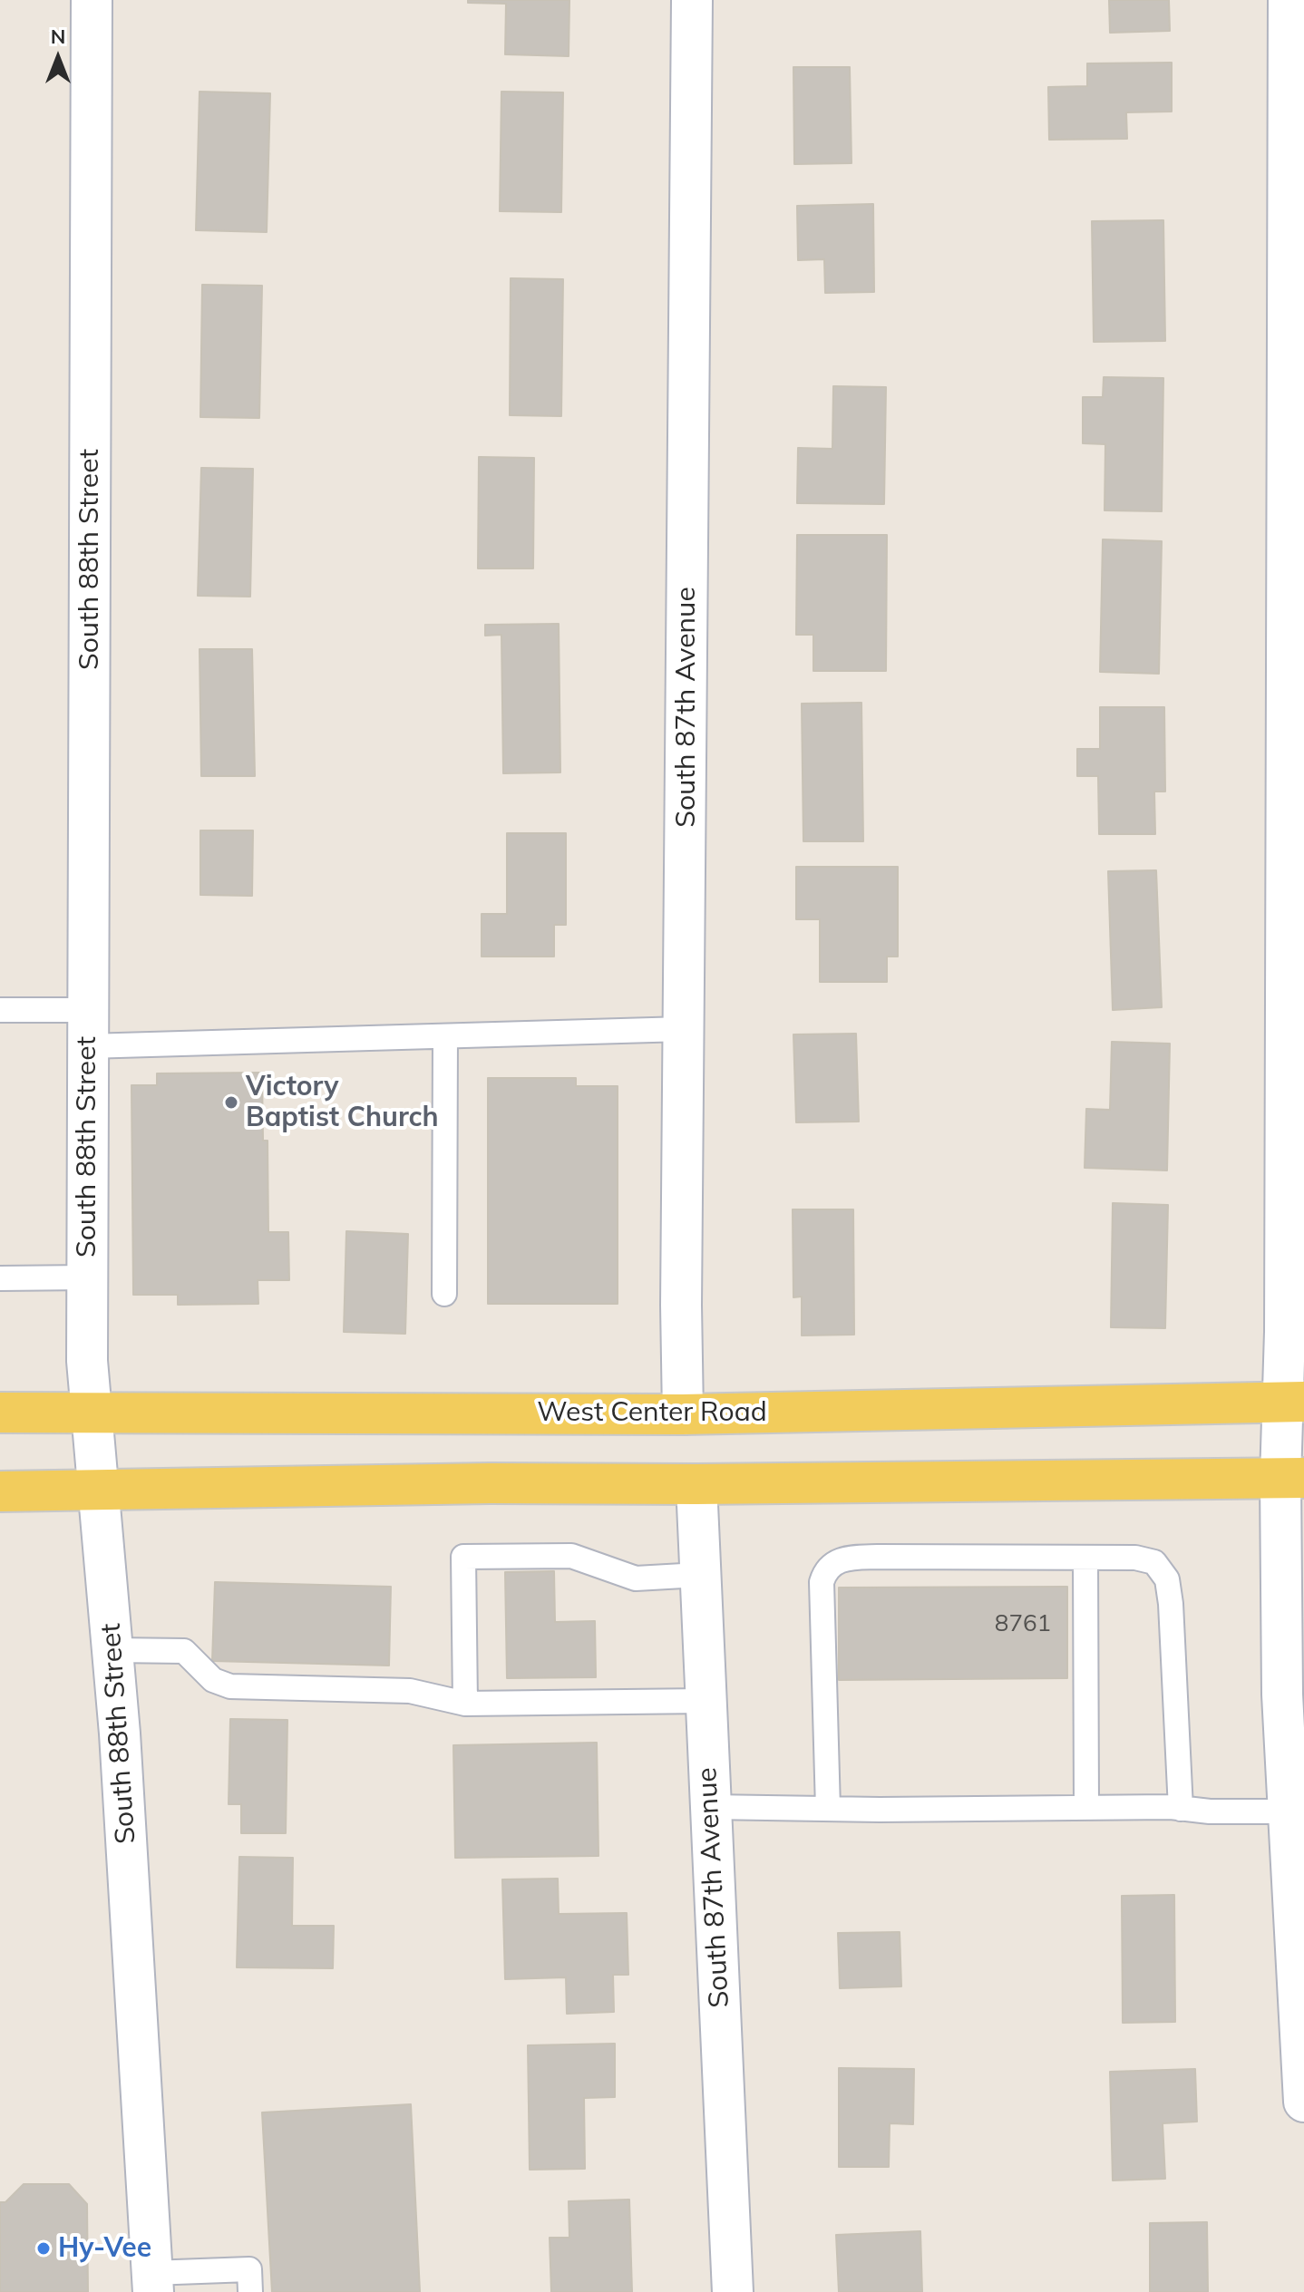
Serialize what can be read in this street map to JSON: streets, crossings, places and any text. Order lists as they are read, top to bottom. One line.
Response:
{"streets":{"main road":["West Center Road"],"street":["South 88th Street","South 87th Avenue"]},"crossings":[["South 88th Street","West Center Road"],["South 87th Avenue","West Center Road"]],"places":["Victory Baptist Church","Hy-Vee"],"house_numbers":["8761"],"north":"top"}
